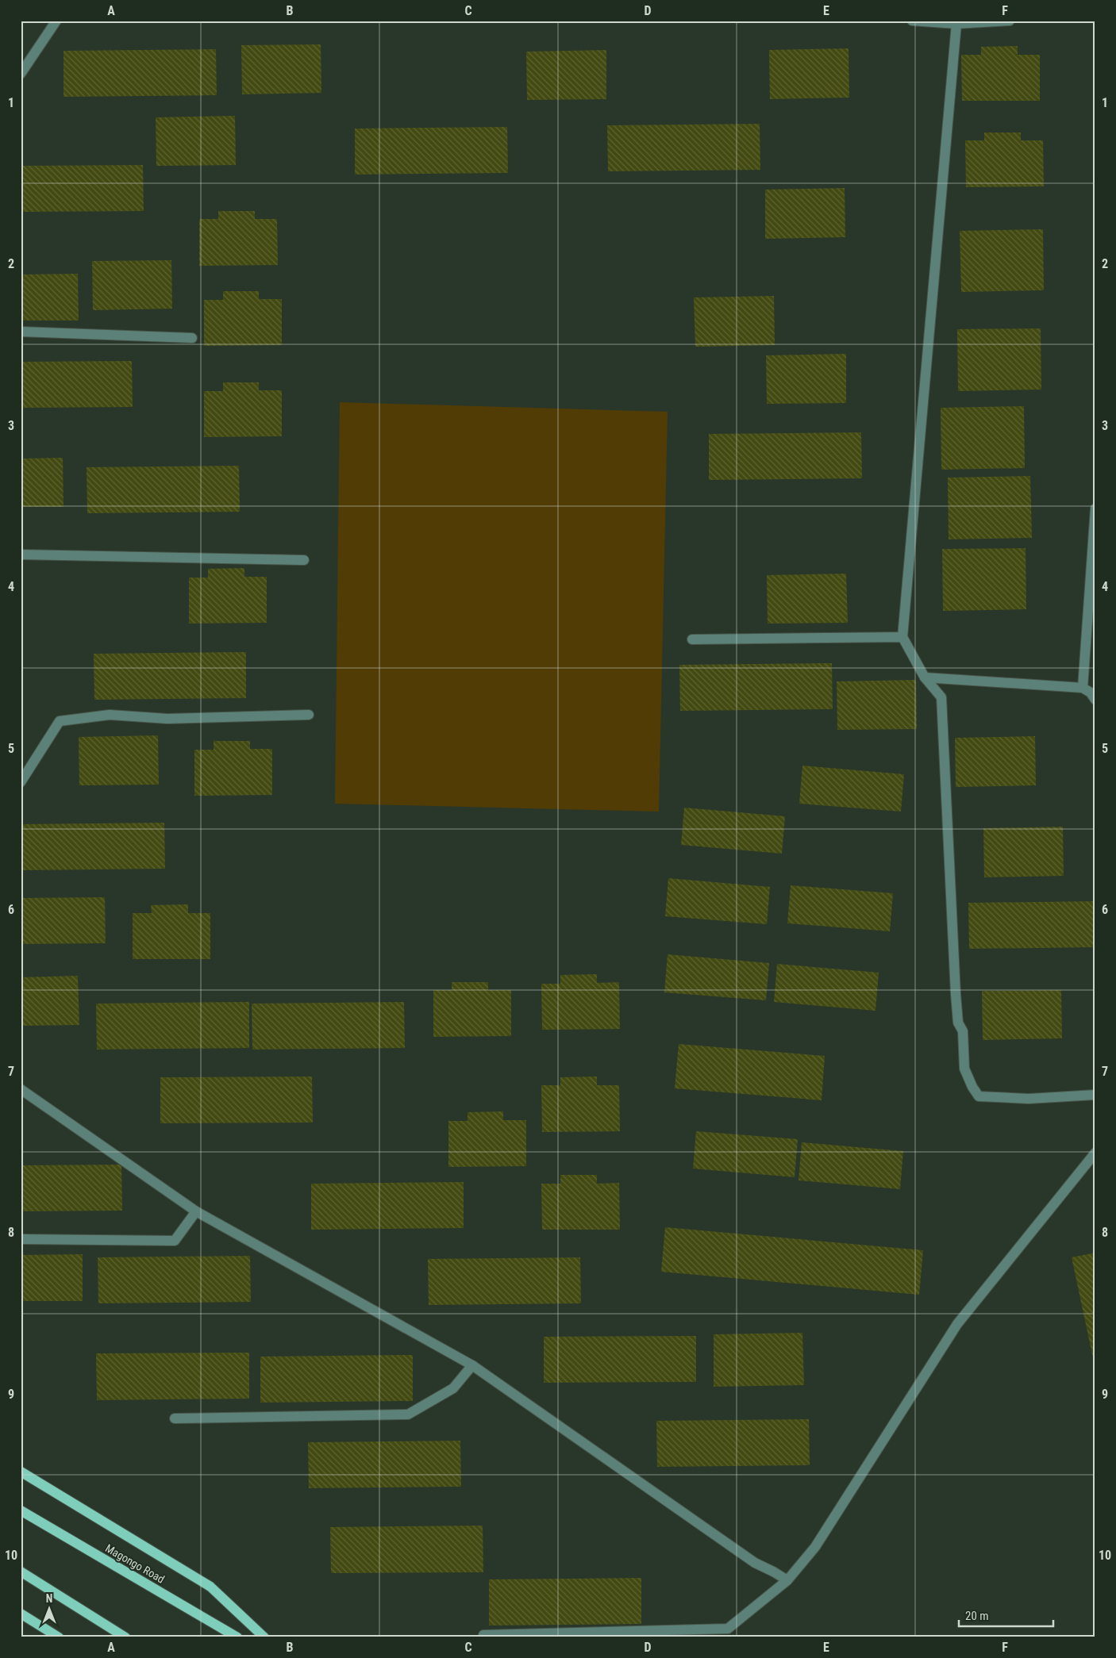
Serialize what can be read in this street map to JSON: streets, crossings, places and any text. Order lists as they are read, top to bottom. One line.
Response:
{"streets":{"main road":["Magongo Road"]},"scale_bar":"20 m","north":"top","grid":{"columns":["A","B","C","D","E","F"],"rows":["1","2","3","4","5","6","7","8","9","10"]}}
